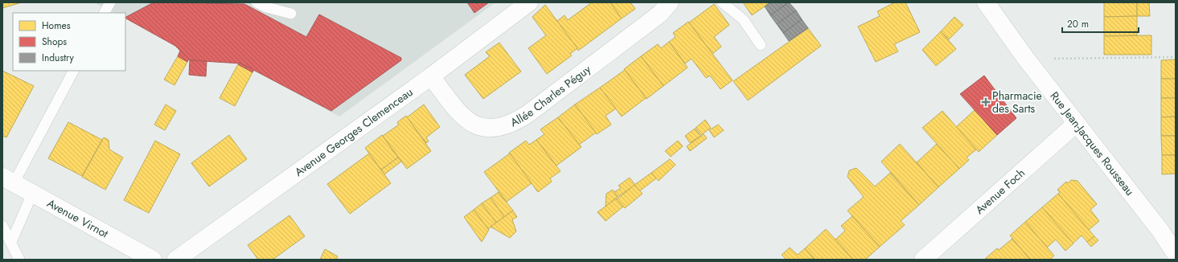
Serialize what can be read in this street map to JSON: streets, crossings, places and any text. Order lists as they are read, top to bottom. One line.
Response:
{"streets":{"street":["Allée Charles Péguy","Avenue Georges Clemenceau","Rue Jean-Jacques Rousseau","Avenue Foch","Avenue Virnot"]},"crossings":[["Allée Charles Péguy","Avenue Georges Clemenceau"],["Rue Jean-Jacques Rousseau","Avenue Foch"]],"places":{"health":["Pharmacie des Sarts"]},"legend":["Homes","Shops","Industry"],"scale_bar":"20 m"}
